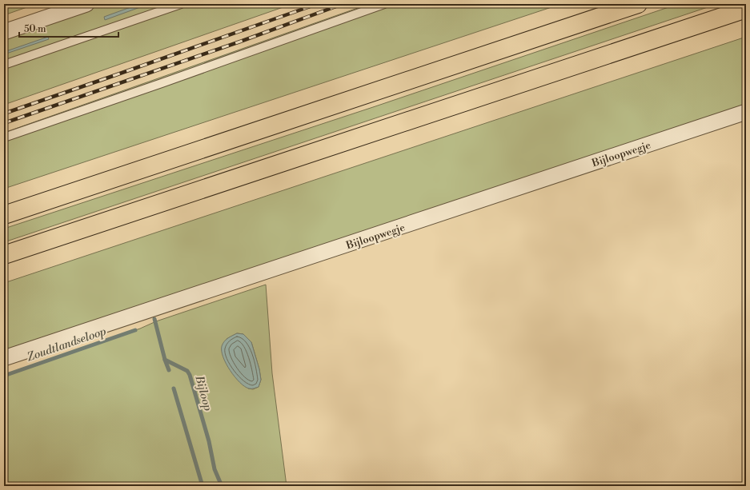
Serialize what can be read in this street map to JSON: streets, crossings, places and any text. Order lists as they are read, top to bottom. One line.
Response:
{"streets":{"street":["Bijloopwegje"]},"water":["Zoudtlandseloop","Bijloop"],"scale_bar":"50 m"}
